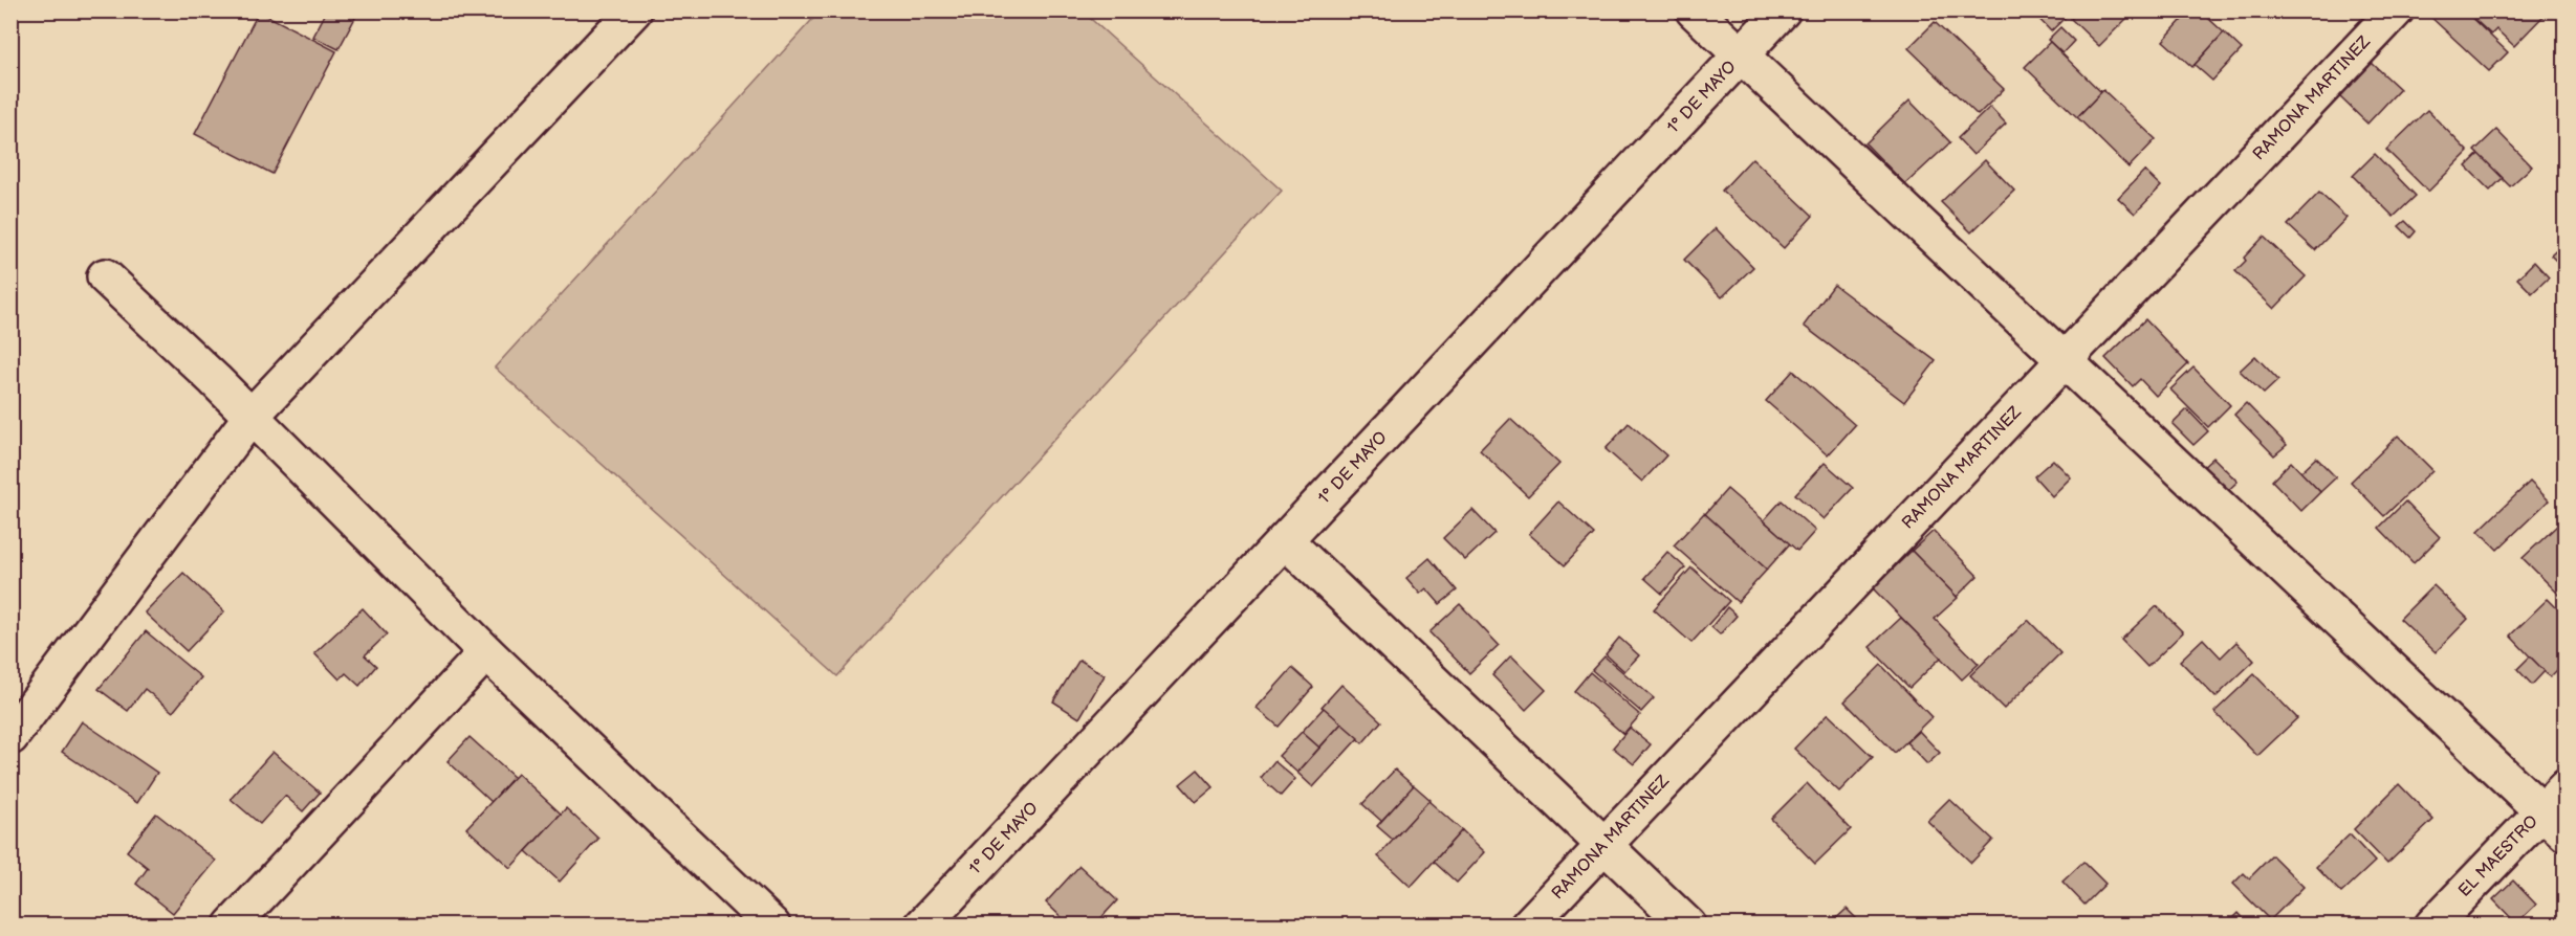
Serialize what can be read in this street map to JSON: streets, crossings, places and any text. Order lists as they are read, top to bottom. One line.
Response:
{"streets":{"street":["1° DE MAYO","RAMONA MARTINEZ","EL MAESTRO"]}}
